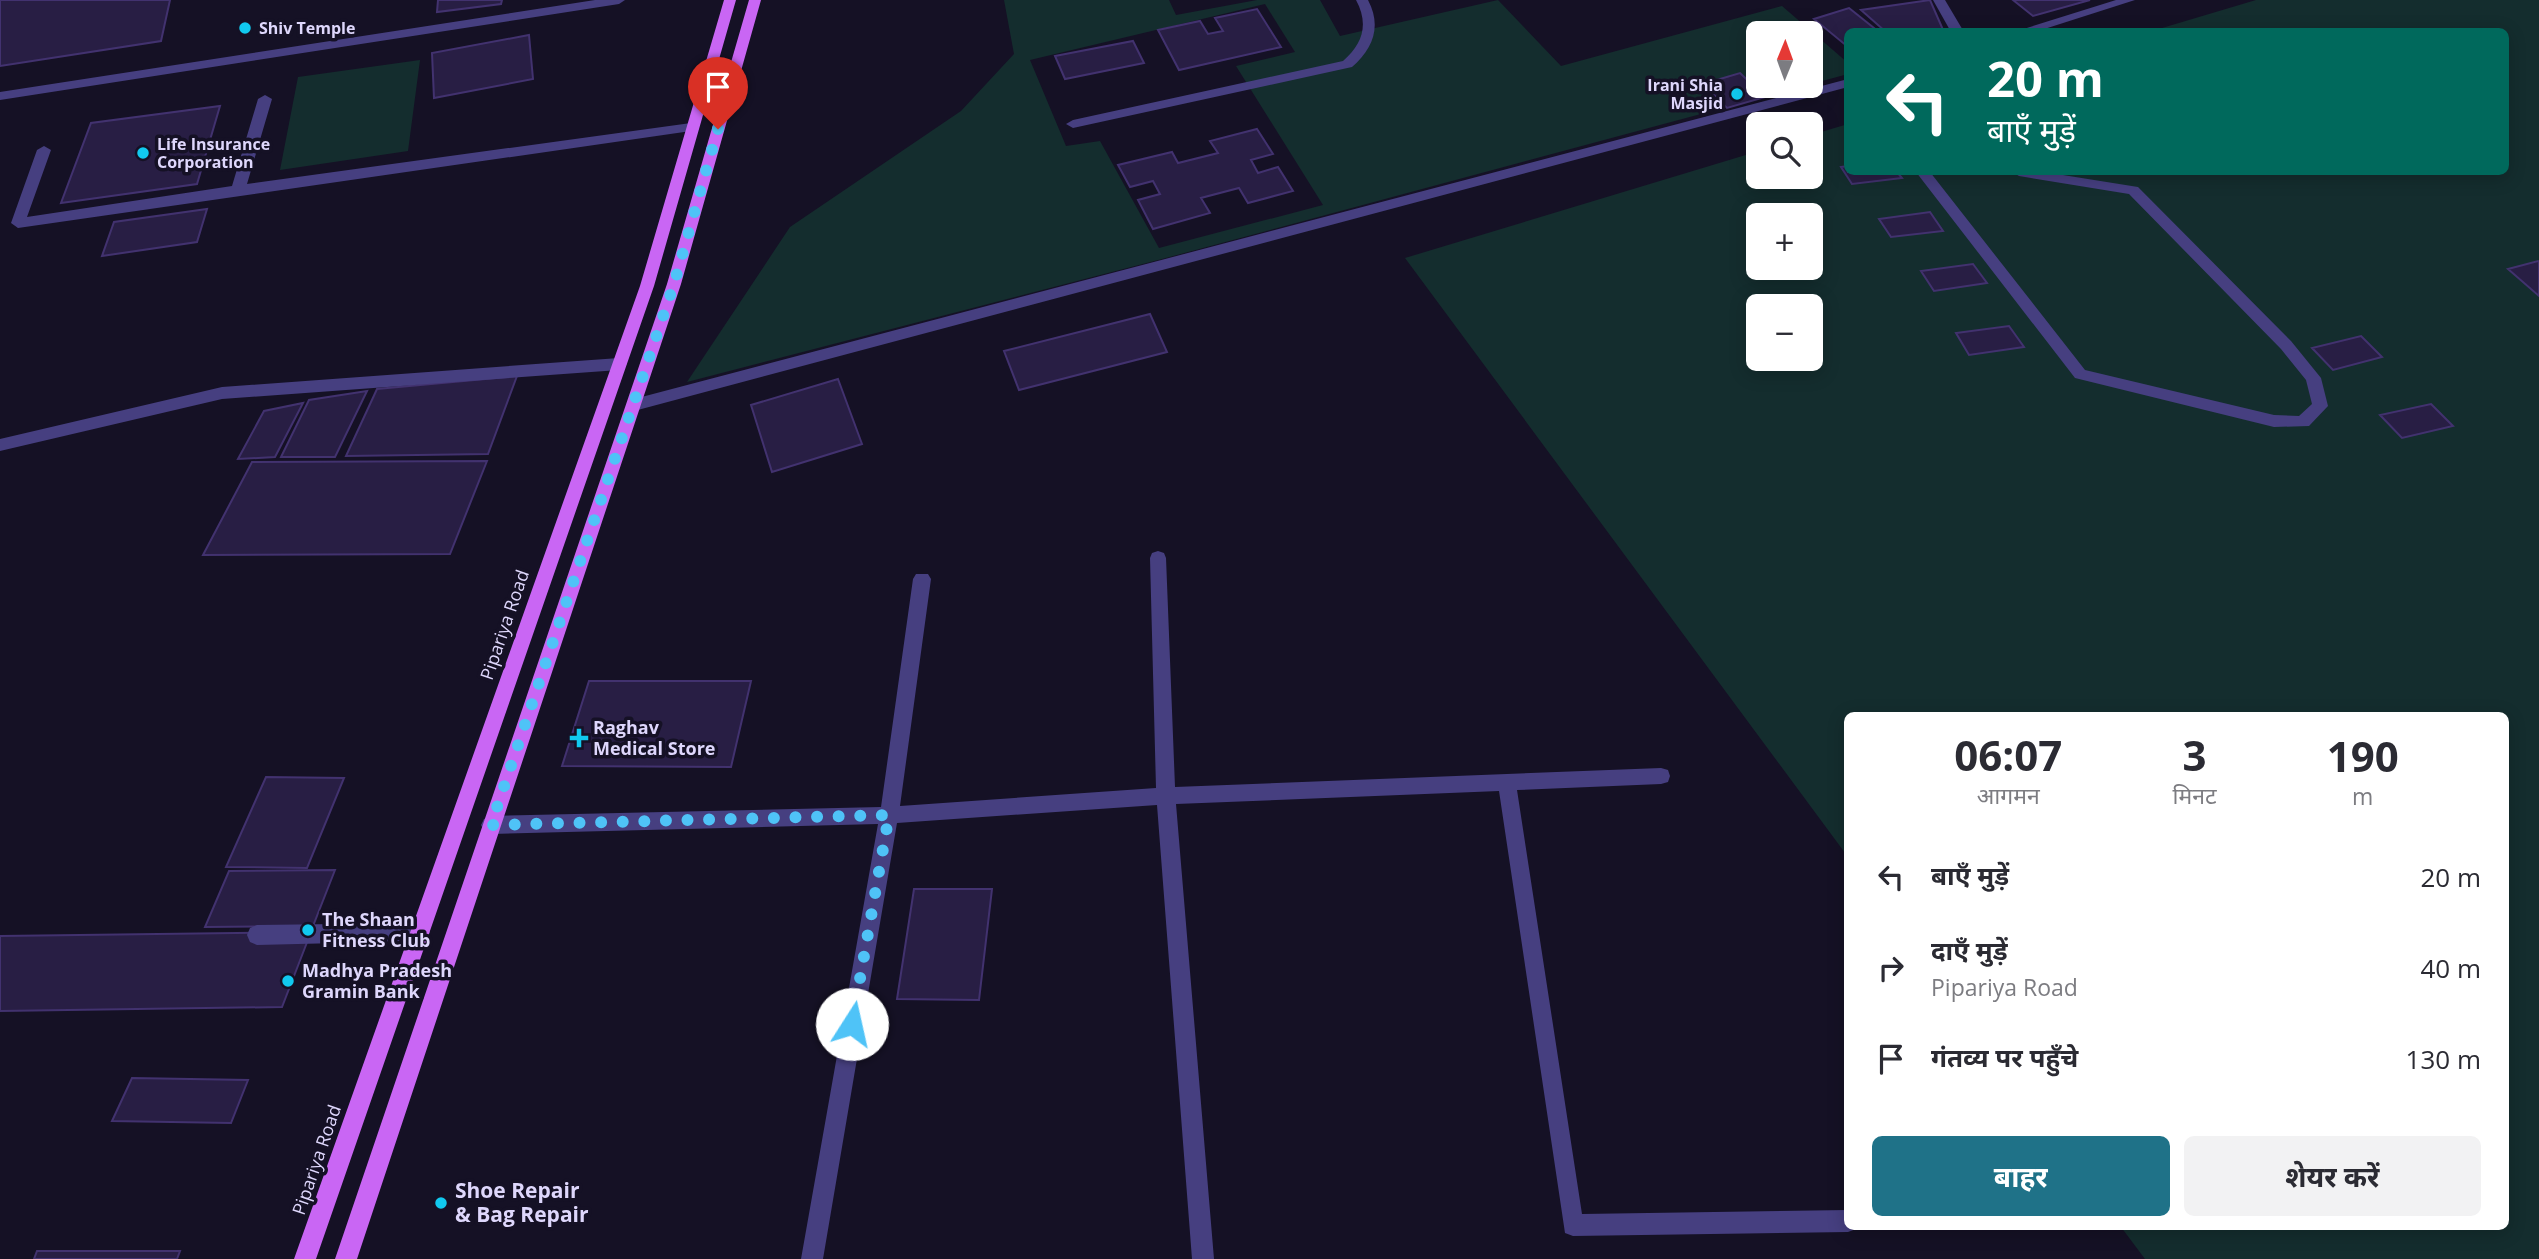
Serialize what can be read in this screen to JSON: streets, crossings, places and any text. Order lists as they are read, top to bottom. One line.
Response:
{"streets":{"main road":["Pipariya Road"]},"places":{"other":["Shiv Temple","Irani Shia Masjid","Life Insurance Corporation","The Shaan Fitness Club","Madhya Pradesh Gramin Bank","Shoe Repair & Bag Repair"],"health":["Raghav Medical Store"]},"north":"top","page":{"map_buttons":["+","−"],"turn":["20 m","बाएँ मुड़ें"],"eta":["06:07","आगमन","3","मिनट","190","m"],"list":[{"name":"बाएँ मुड़ें","value":"20 m"},{"name":"दाएँ मुड़ें","note":"Pipariya Road","value":"40 m"},{"name":"गंतव्य पर पहुँचे","value":"130 m"}],"buttons":["बाहर","शेयर करें"]}}
